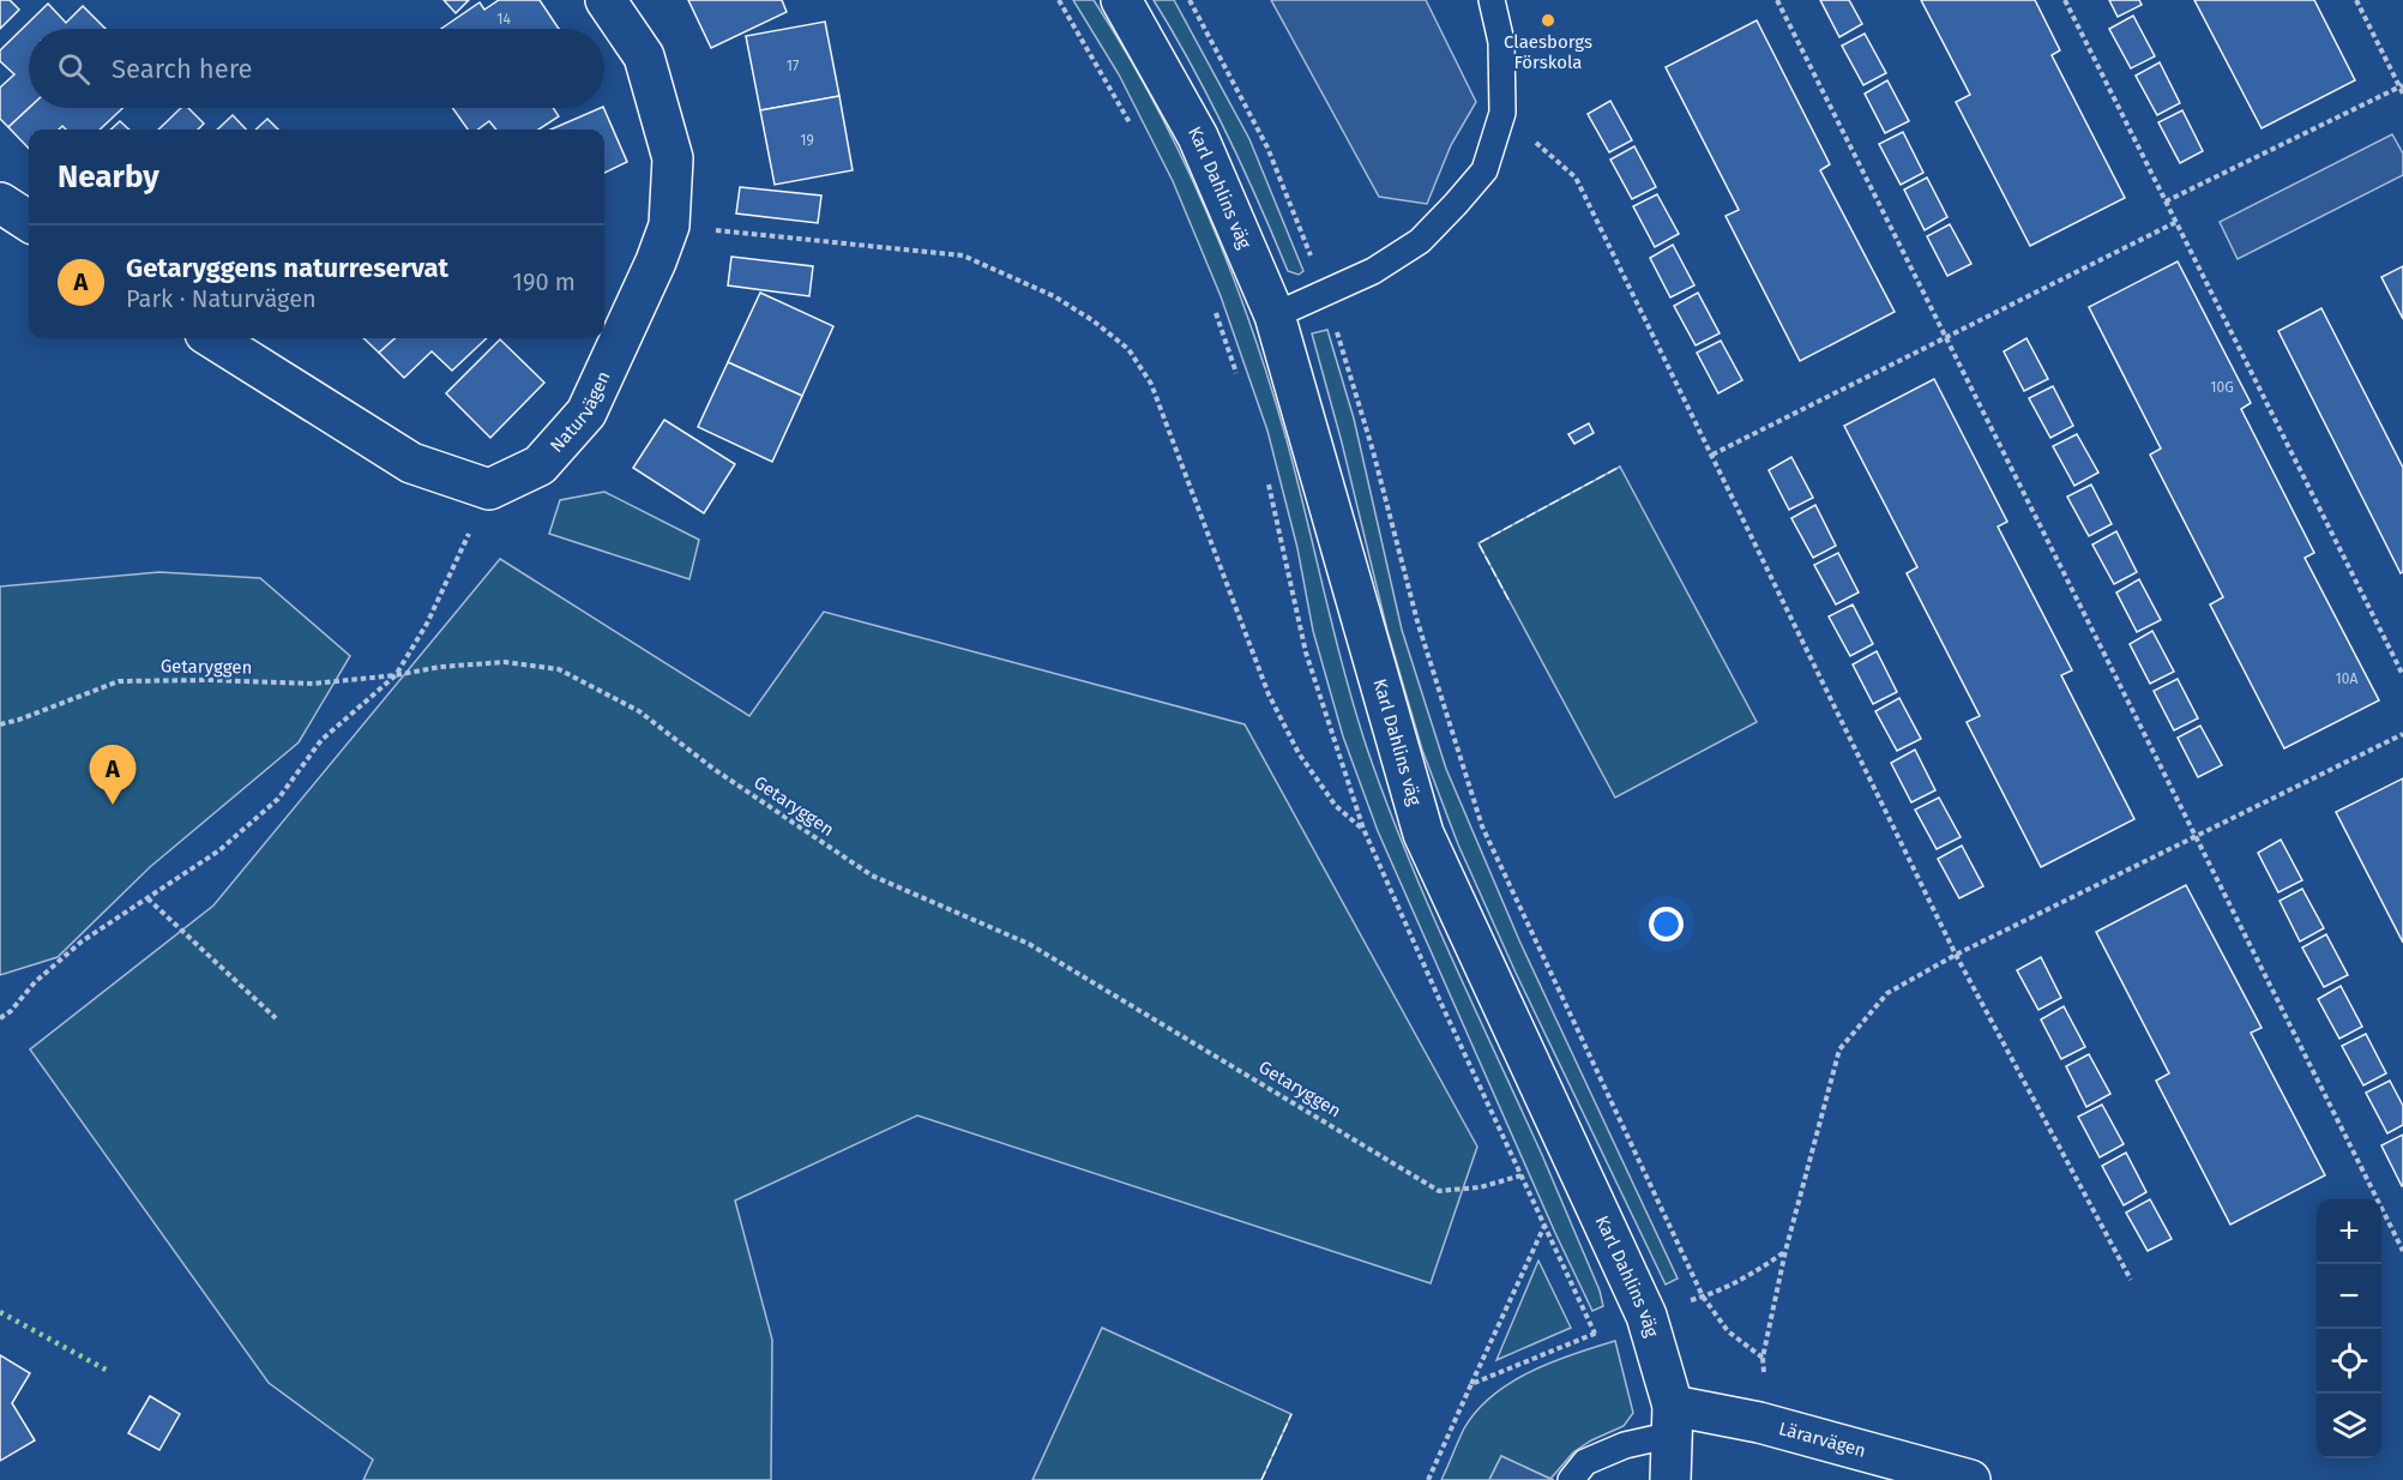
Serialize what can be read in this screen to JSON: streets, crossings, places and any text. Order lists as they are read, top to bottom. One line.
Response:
{"streets":{"street":["Karl Dahlins väg","Naturvägen","Lärarvägen"],"path":["Getaryggen"]},"crossings":[["Karl Dahlins väg","Lärarvägen"]],"places":["Claesborgs Förskola"],"house_numbers":["14","17","19","10G","10A"],"page":{"search":"Search here","heading":"Nearby","list":[{"mark":"A","name":"Getaryggens naturreservat","note":"Park · Naturvägen","value":"190 m"}],"pins":"A","map_buttons":["+","−"]}}
